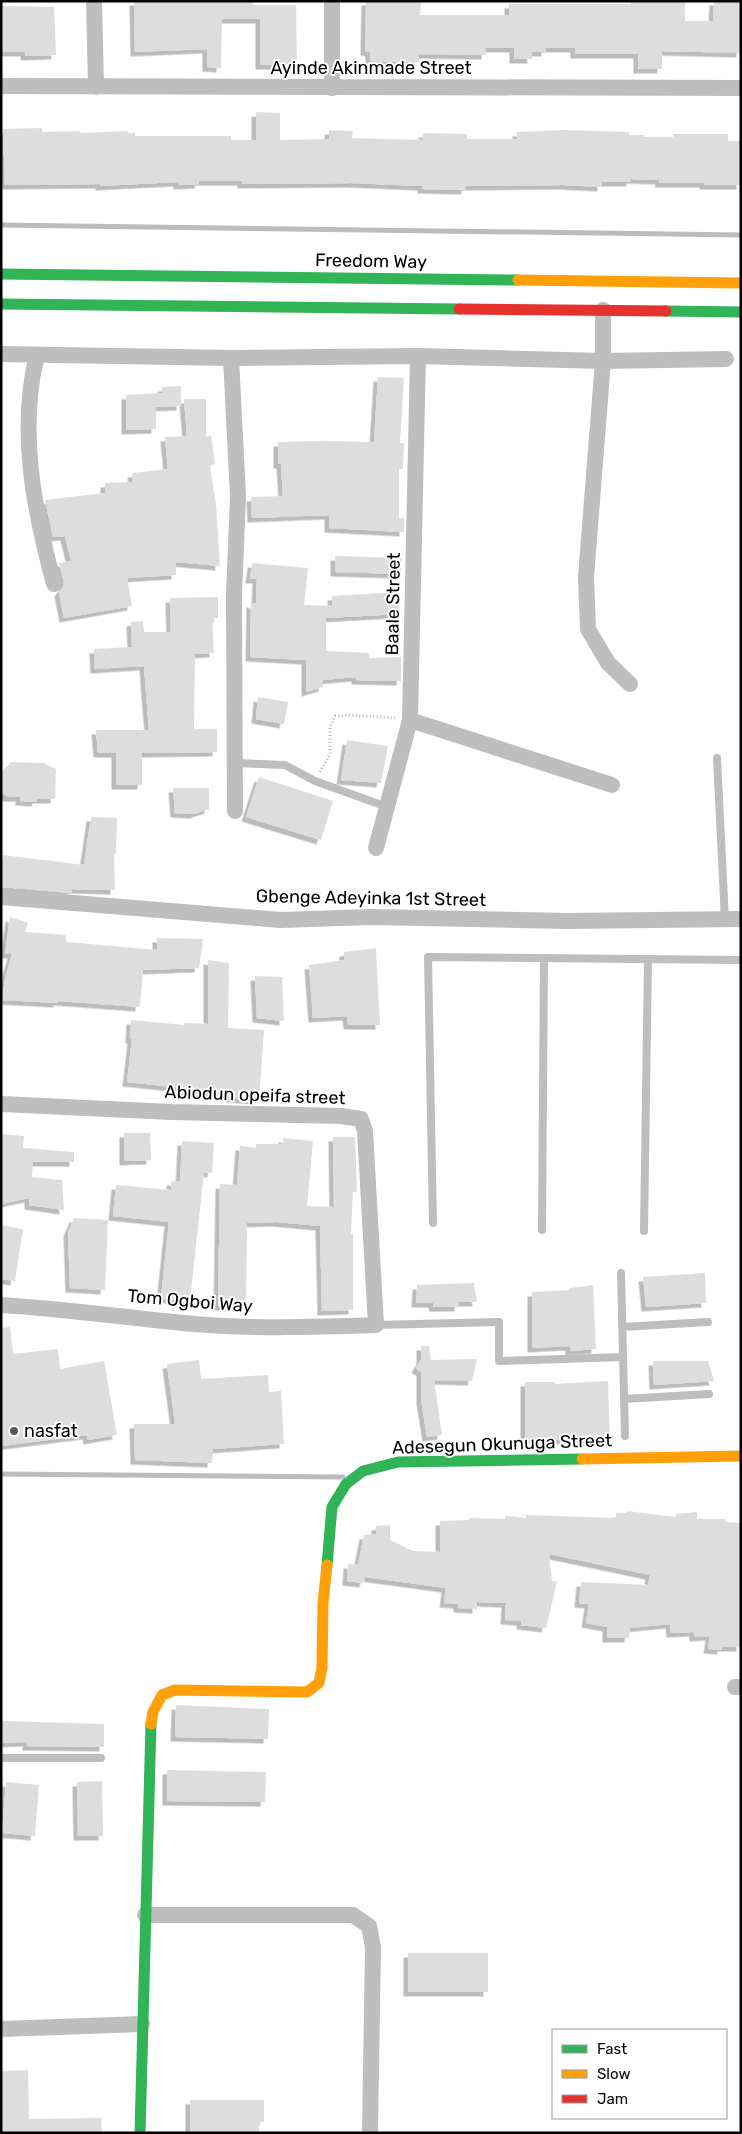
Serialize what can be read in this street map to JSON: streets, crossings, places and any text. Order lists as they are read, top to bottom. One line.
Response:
{"streets":{"main road":["Freedom Way","Adesegun Okunuga Street"],"street":["Ayinde Akinmade Street","Baale Street","Gbenge Adeyinka 1st Street","Abiodun opeifa street","Tom Ogboi Way"]},"crossings":[["Abiodun opeifa street","Tom Ogboi Way"]],"places":["nasfat"],"legend":["Fast","Slow","Jam"]}
